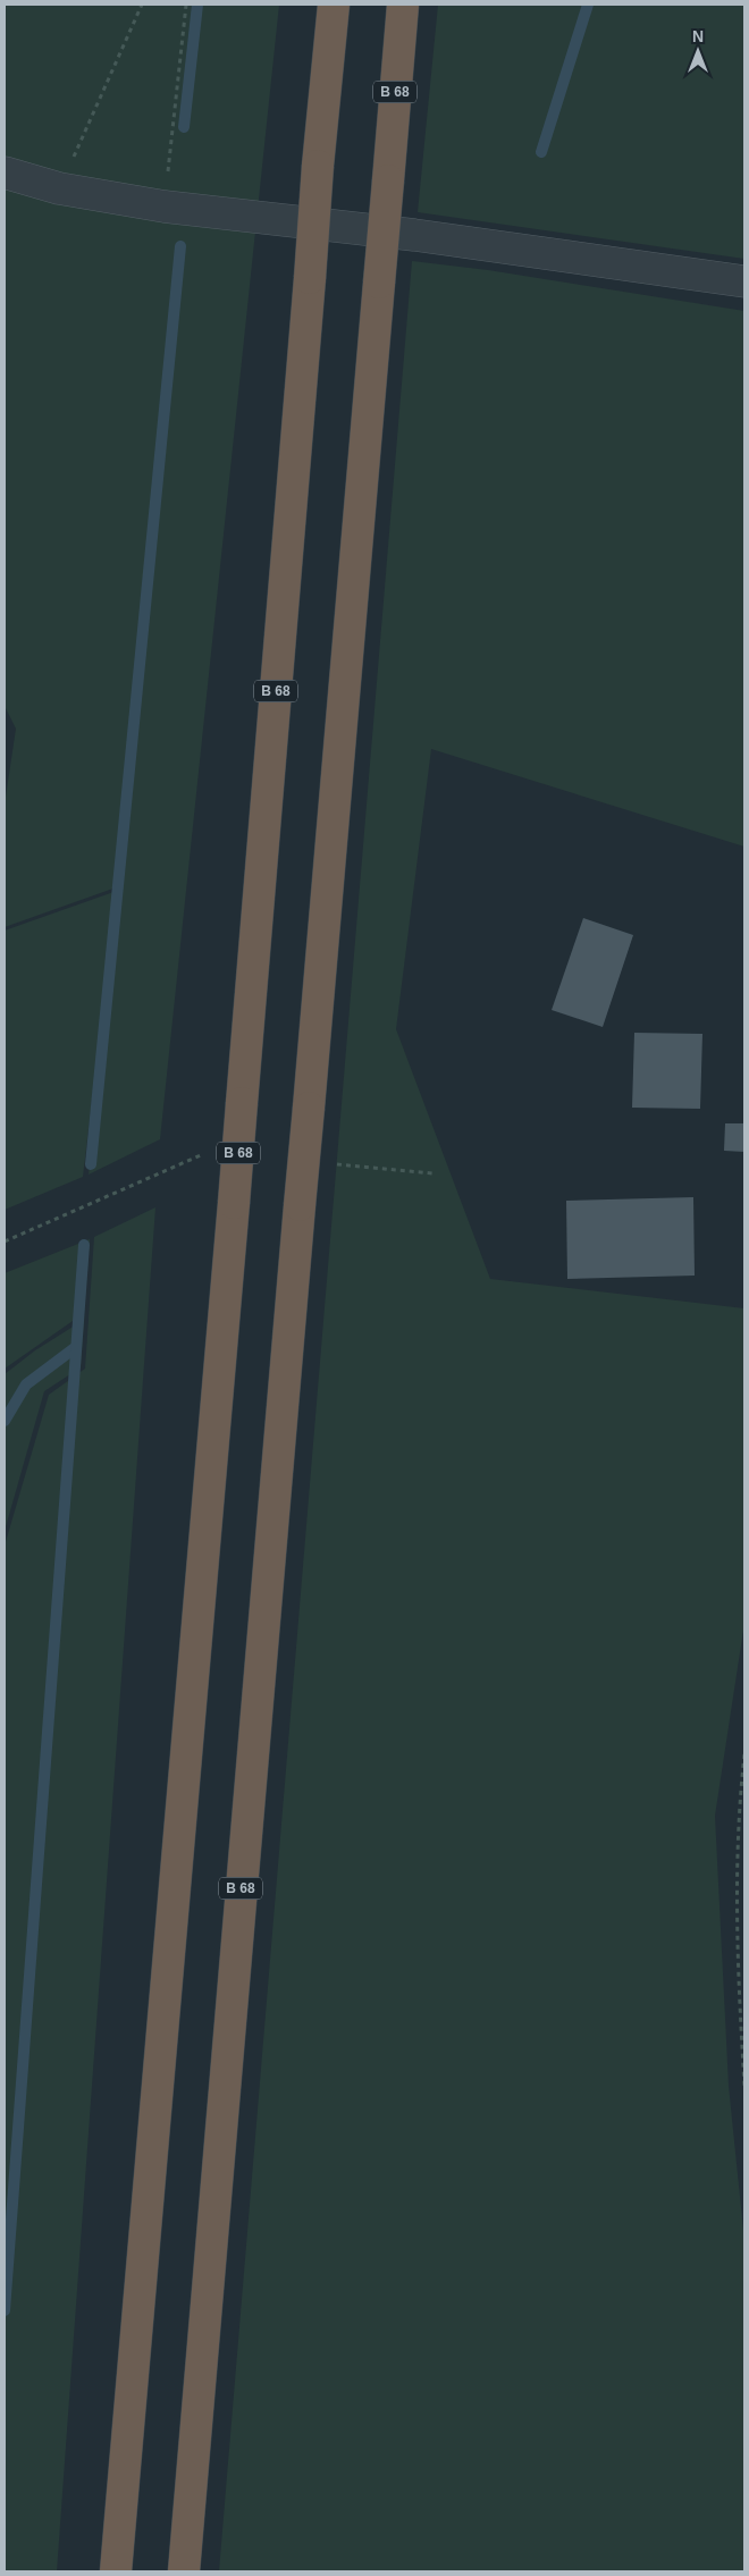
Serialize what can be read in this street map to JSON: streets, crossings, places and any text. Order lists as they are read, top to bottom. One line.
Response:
{"streets":{"highway":["B 68"]},"north":"top"}
